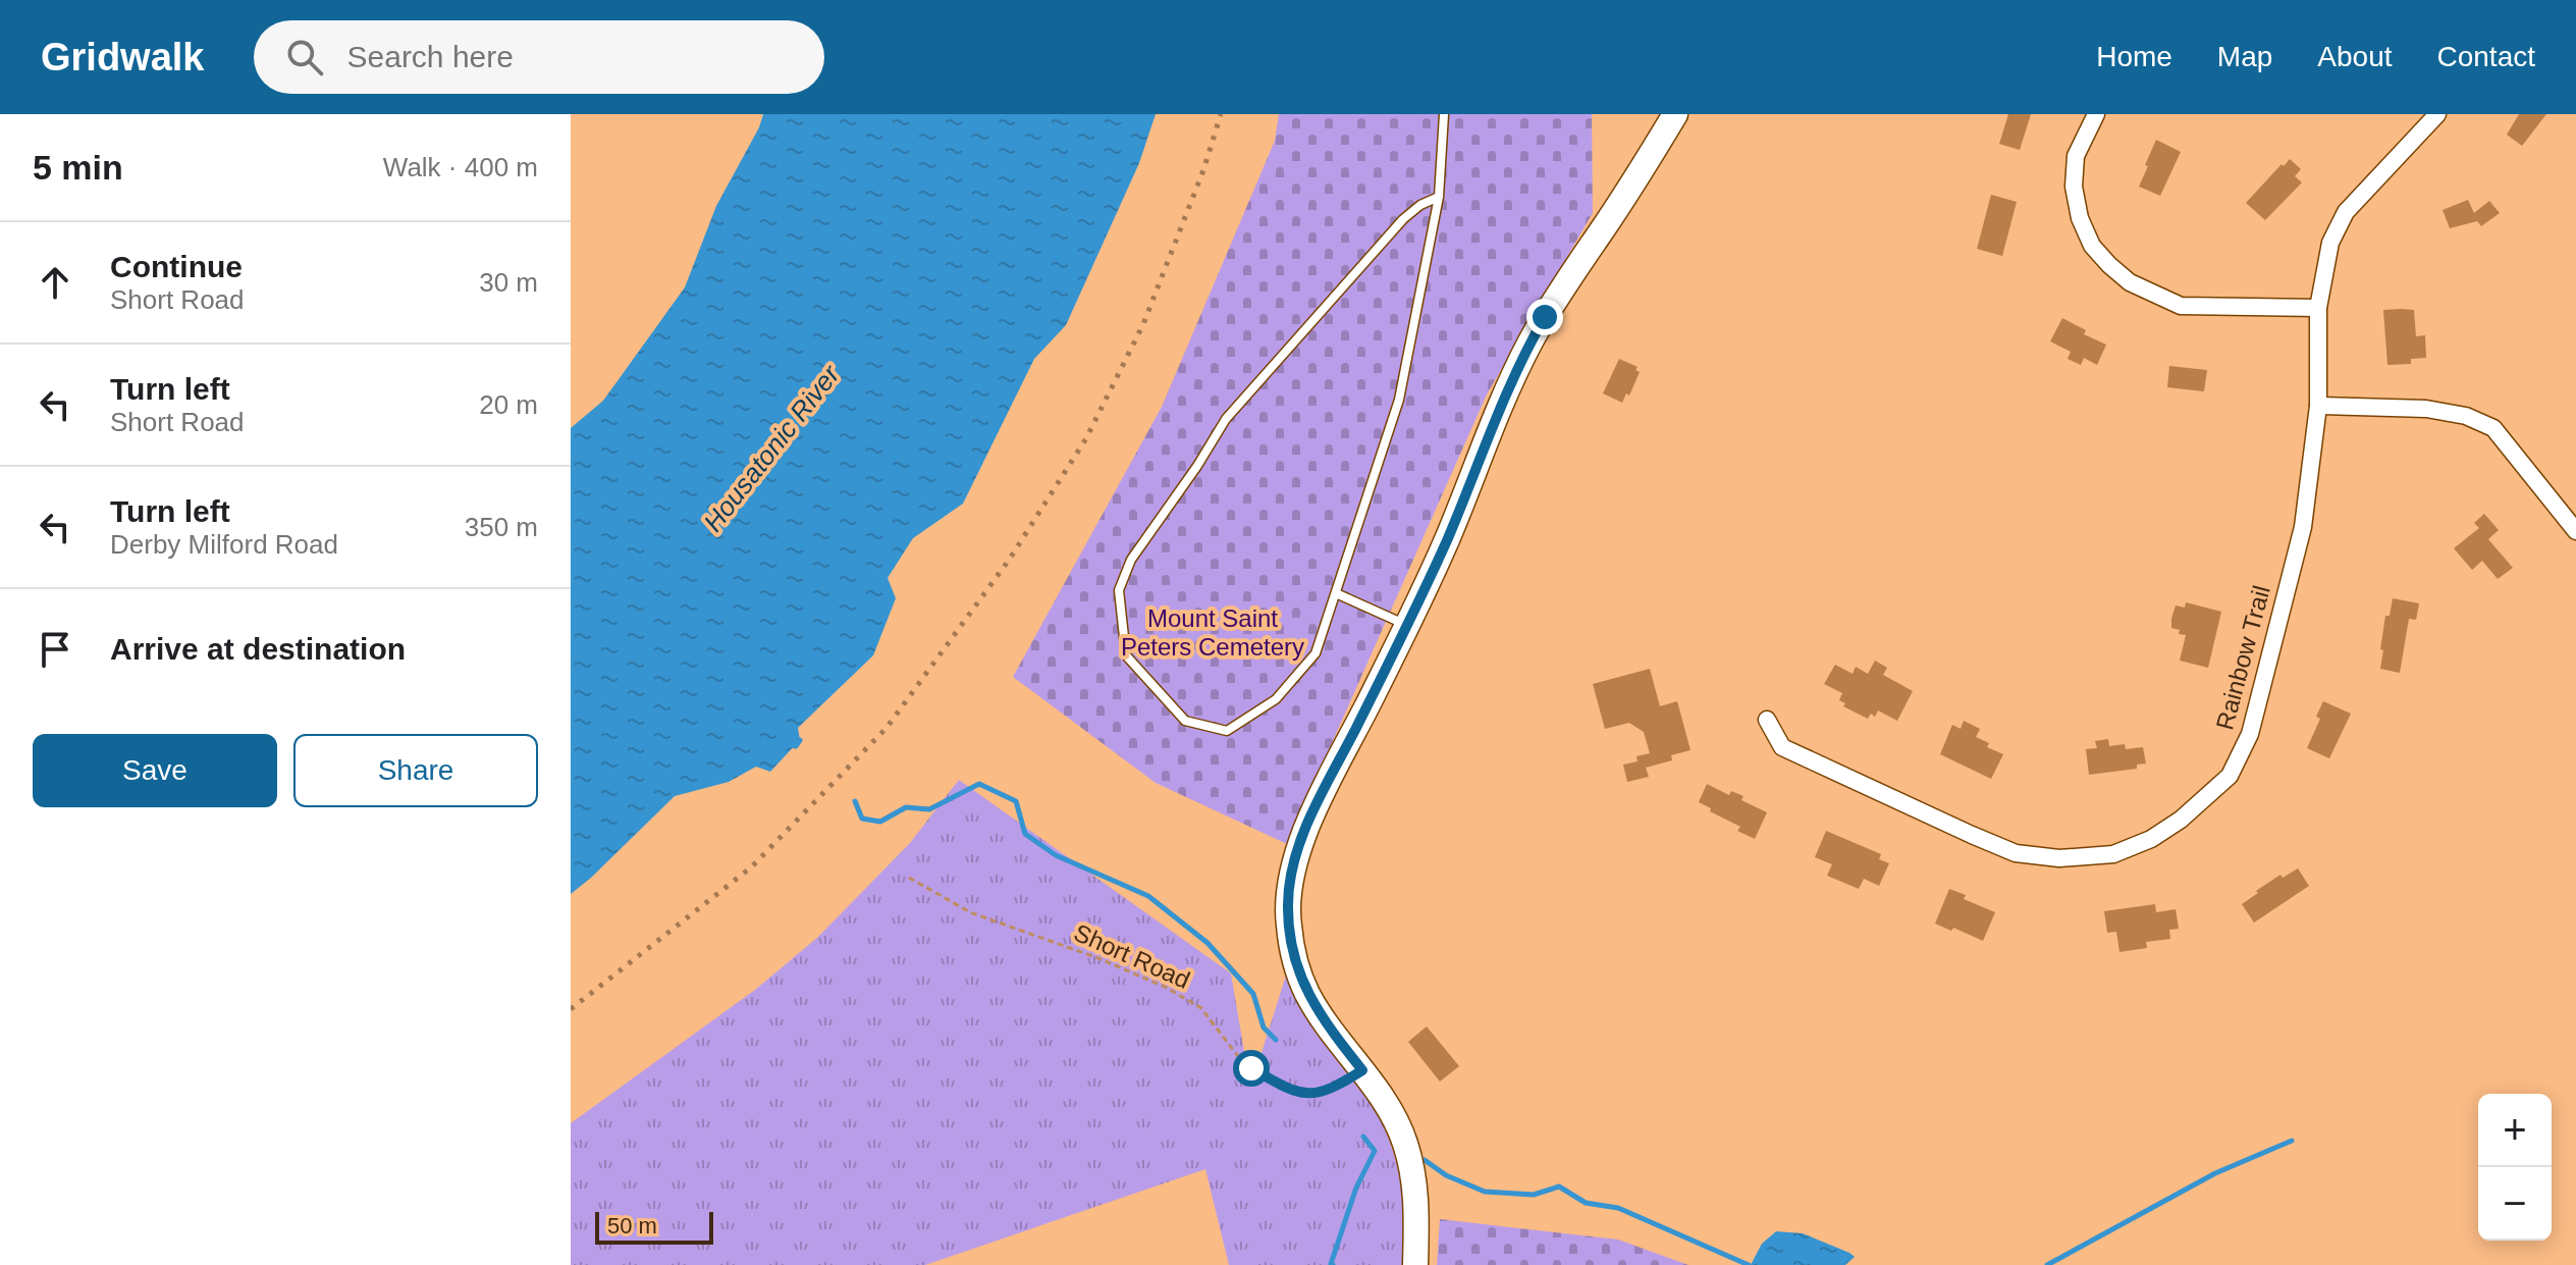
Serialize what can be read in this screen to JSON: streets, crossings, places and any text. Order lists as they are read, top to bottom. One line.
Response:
{"streets":{"street":["Rainbow Trail"],"path":["Short Road"]},"water":["Housatonic River"],"parks":["Mount Saint Peters Cemetery"],"scale_bar":"50 m","page":{"header":"Gridwalk","search":"Search here","nav":["Home","Map","About","Contact"],"heading":["5 min","Walk · 400 m"],"list":[["Continue","Short Road","30 m"],["Turn left","Short Road","20 m"],["Turn left","Derby Milford Road","350 m"],"Arrive at destination"],"buttons":["Save","Share"],"map_buttons":["+","−"],"scale":"50 m"}}
